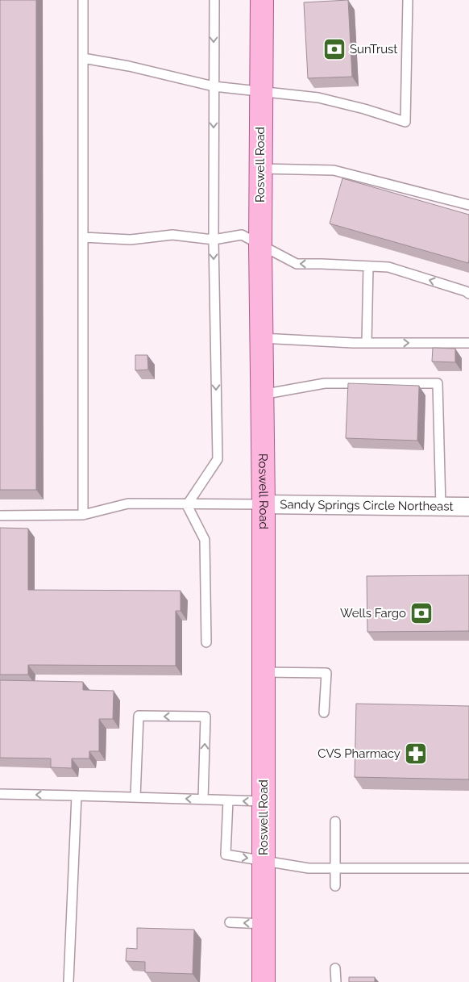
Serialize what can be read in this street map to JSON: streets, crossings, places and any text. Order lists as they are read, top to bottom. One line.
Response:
{"streets":{"main road":["Roswell Road"],"street":["Sandy Springs Circle Northeast"]},"crossings":[["Roswell Road","Sandy Springs Circle Northeast"]],"places":{"bank":["SunTrust","Wells Fargo"],"pharmacy":["CVS Pharmacy"]}}
